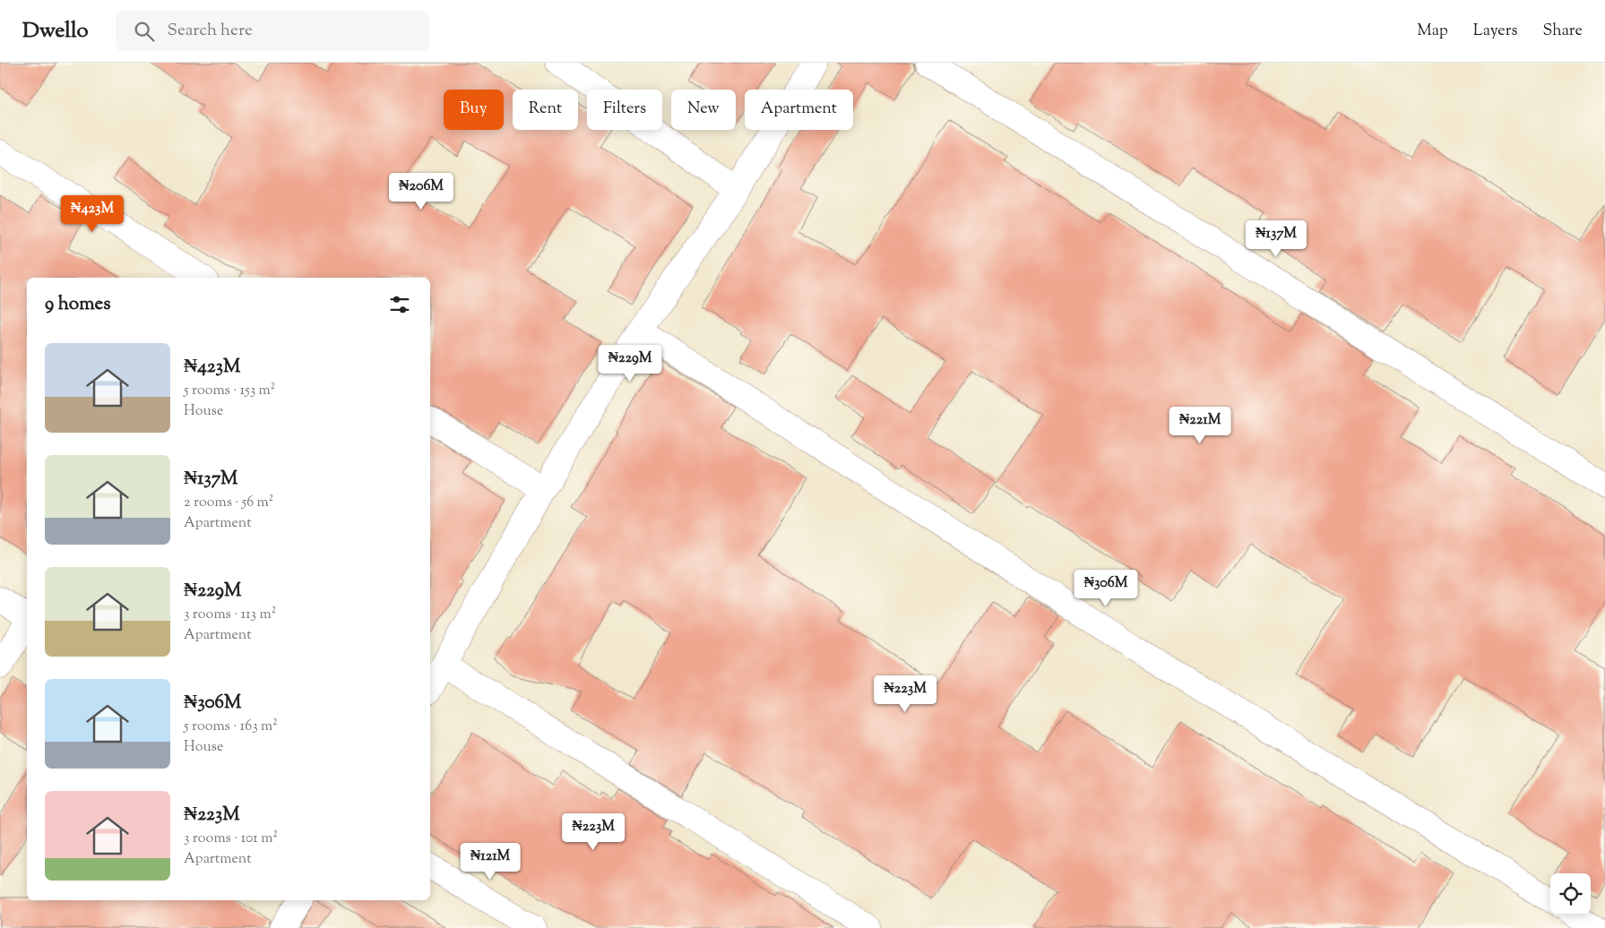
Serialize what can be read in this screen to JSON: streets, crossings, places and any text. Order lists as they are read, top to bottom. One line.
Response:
{"page":{"header":"Dwello","search":"Search here","nav":["Map","Layers","Share"],"chip":["Buy","Rent","Filters","New","Apartment"],"price":["₦206M","₦423M","₦137M","₦229M","₦221M","₦306M","₦223M","₦223M","₦121M"],"heading":"9 homes","list":[{"name":"₦423M","note":"5 rooms · 153 m² · House"},{"name":"₦137M","note":"2 rooms · 56 m² · Apartment"},{"name":"₦229M","note":"3 rooms · 113 m² · Apartment"},{"name":"₦306M","note":"5 rooms · 163 m² · House"},{"name":"₦223M","note":"3 rooms · 101 m² · Apartment"}]}}
